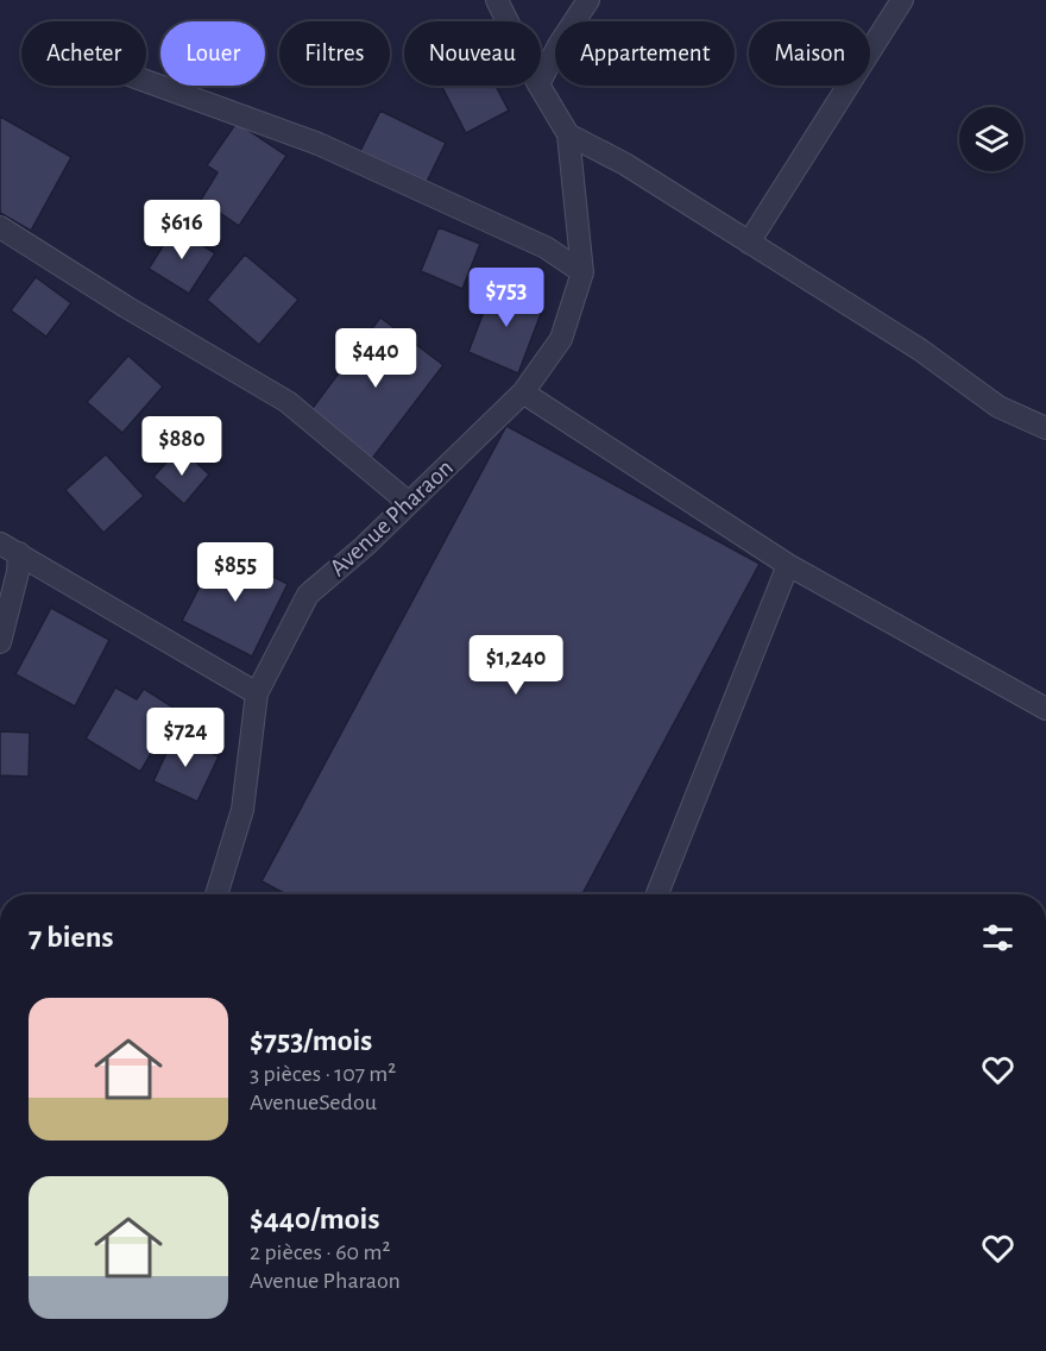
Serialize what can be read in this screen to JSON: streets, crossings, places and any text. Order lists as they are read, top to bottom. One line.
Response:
{"streets":{"street":["Avenue Pharaon"]},"page":{"chip":["Acheter","Louer","Filtres","Nouveau","Appartement","Maison"],"price":["$616","$753","$440","$880","$855","$1,240","$724"],"heading":"7 biens","list":[{"name":"$753/mois","note":"3 pièces · 107 m² · AvenueSedou"},{"name":"$440/mois","note":"2 pièces · 60 m² · Avenue Pharaon"}]}}
